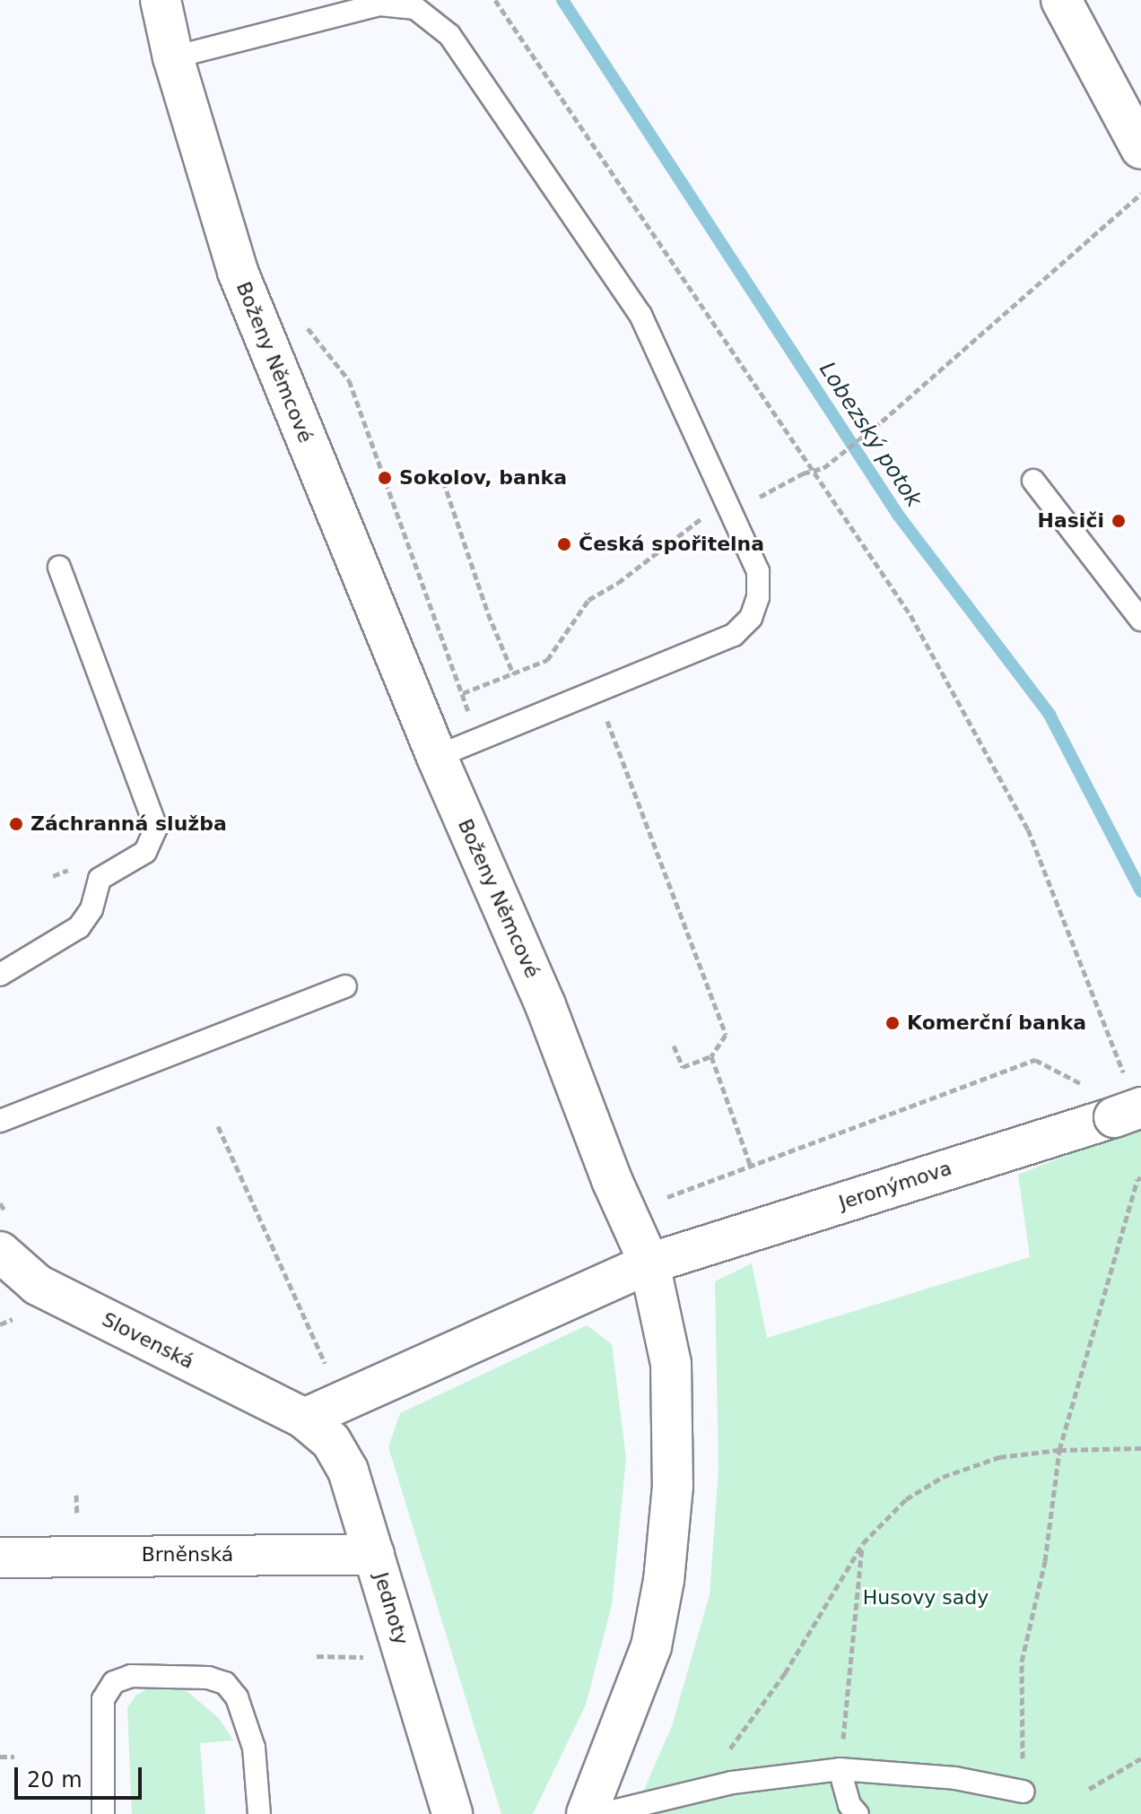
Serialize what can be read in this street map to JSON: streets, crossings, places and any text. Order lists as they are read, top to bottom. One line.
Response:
{"streets":{"street":["Boženy Němcové","Jeronýmova","Slovenská","Brněnská","Jednoty"]},"crossings":[["Boženy Němcové","Jeronýmova"],["Jeronýmova","Slovenská"],["Jeronýmova","Jednoty"],["Slovenská","Jednoty"],["Brněnská","Jednoty"]],"water":["Lobezský potok"],"parks":["Husovy sady"],"places":["Sokolov, banka","Hasiči","Česká spořitelna","Záchranná služba","Komerční banka"],"scale_bar":"20 m"}
